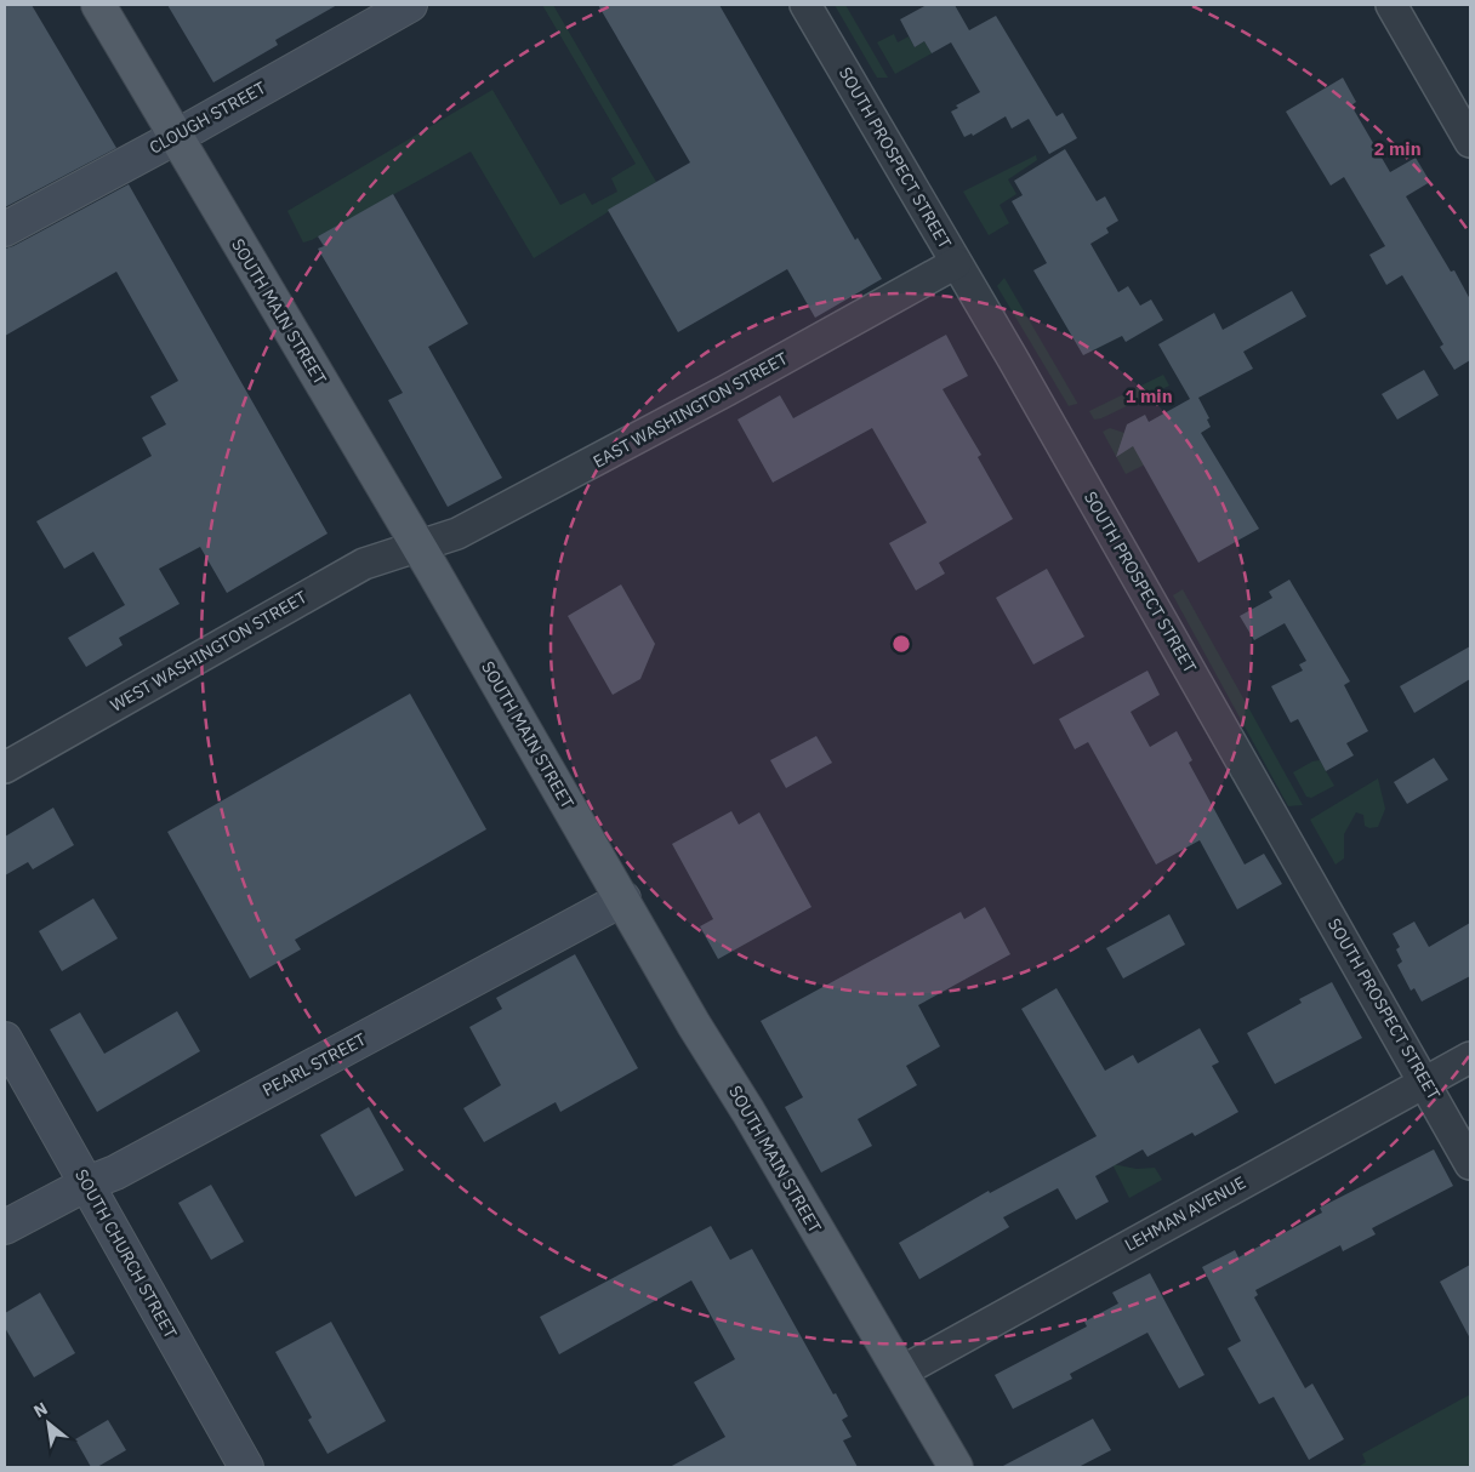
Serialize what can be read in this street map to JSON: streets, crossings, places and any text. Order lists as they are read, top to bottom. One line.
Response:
{"streets":{"main road":["SOUTH MAIN STREET"],"street":["CLOUGH STREET","SOUTH PROSPECT STREET","EAST WASHINGTON STREET","WEST WASHINGTON STREET","PEARL STREET","LEHMAN AVENUE","SOUTH CHURCH STREET"]},"crossings":[["CLOUGH STREET","SOUTH MAIN STREET"],["SOUTH PROSPECT STREET","EAST WASHINGTON STREET"],["SOUTH PROSPECT STREET","LEHMAN AVENUE"],["SOUTH MAIN STREET","EAST WASHINGTON STREET"],["SOUTH MAIN STREET","WEST WASHINGTON STREET"],["SOUTH MAIN STREET","PEARL STREET"],["SOUTH MAIN STREET","LEHMAN AVENUE"],["EAST WASHINGTON STREET","WEST WASHINGTON STREET"],["PEARL STREET","SOUTH CHURCH STREET"]],"north":"top left","rings":["2 min","1 min"]}
